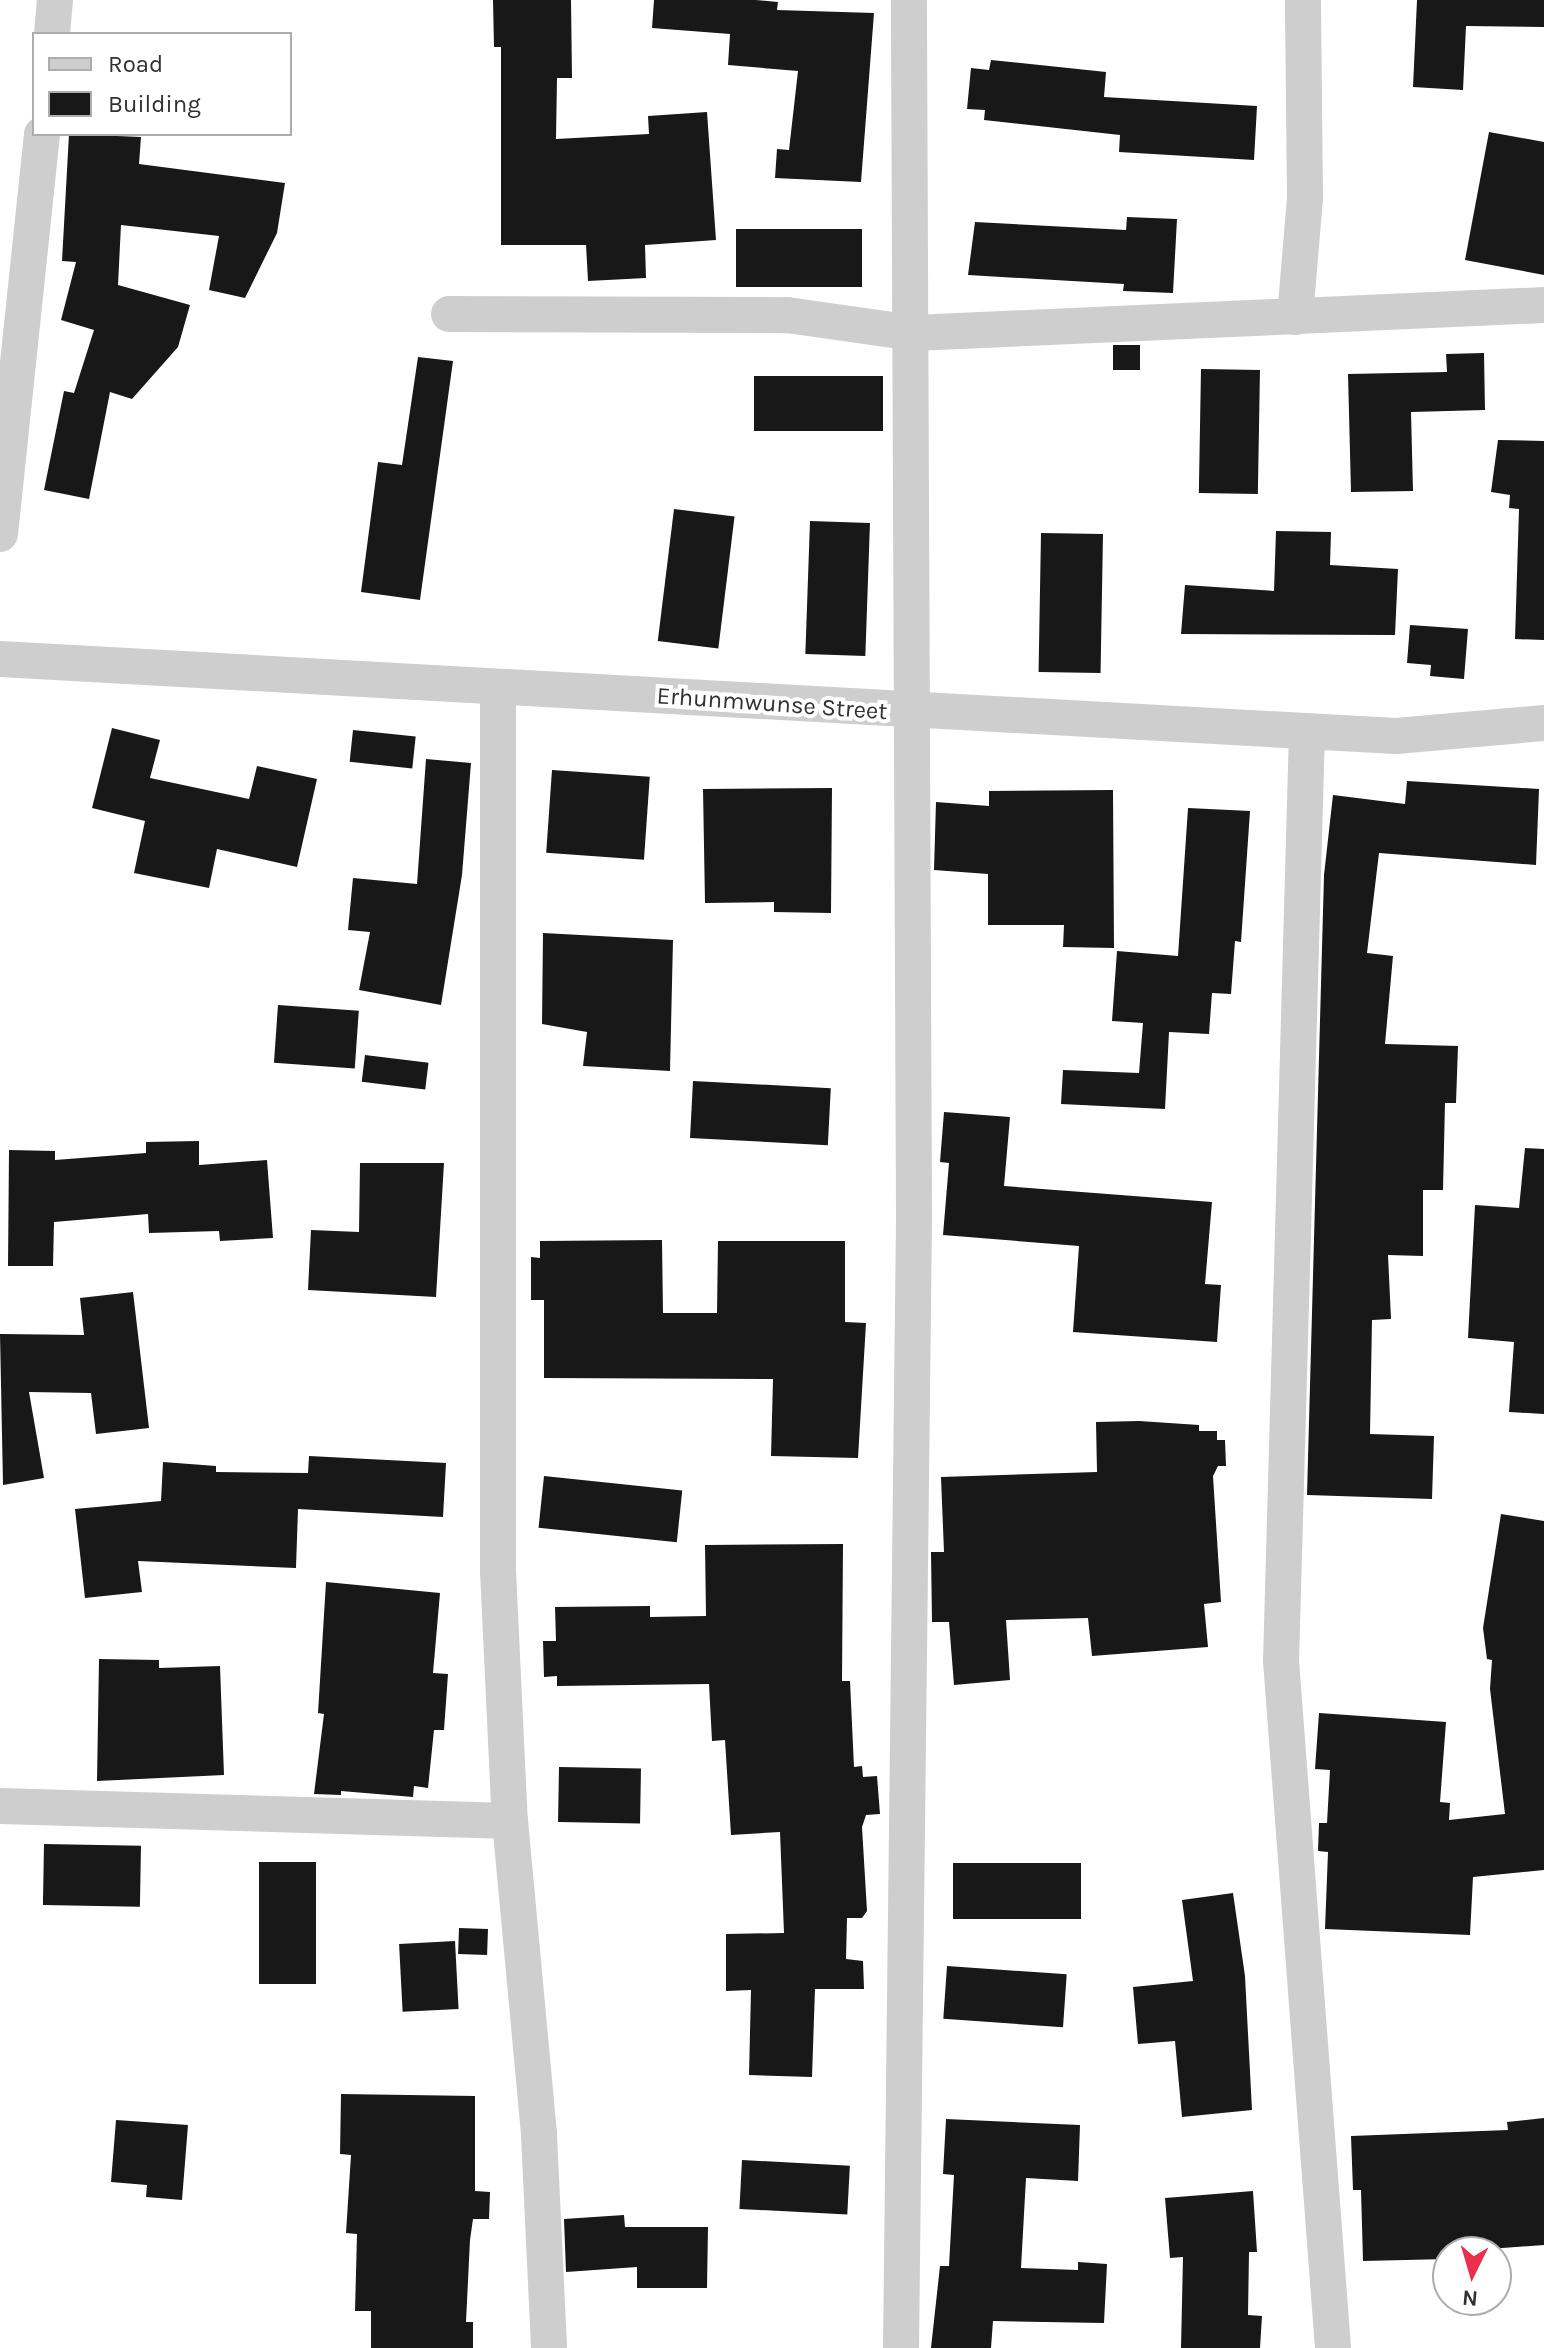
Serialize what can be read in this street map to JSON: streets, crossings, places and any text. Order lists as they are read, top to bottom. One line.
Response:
{"streets":{"street":["Erhunmwunse Street"]},"legend":["Road","Building"],"north":"bottom"}
